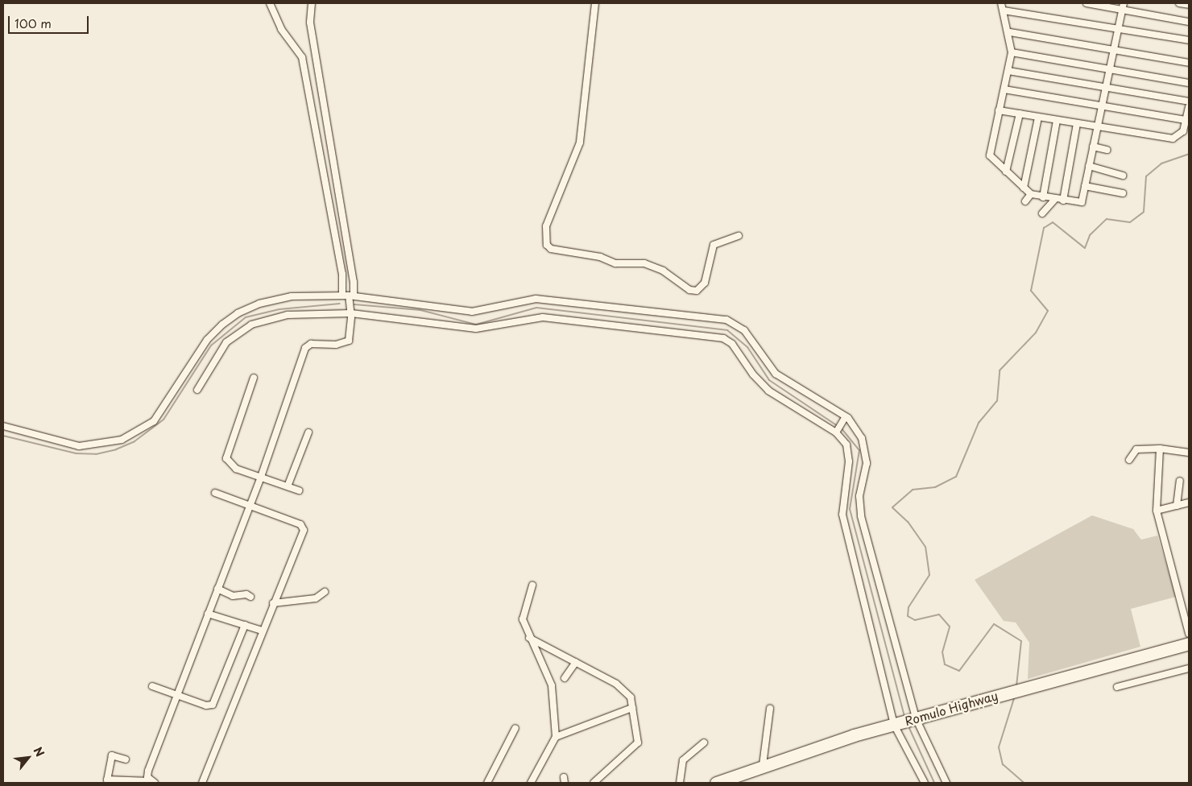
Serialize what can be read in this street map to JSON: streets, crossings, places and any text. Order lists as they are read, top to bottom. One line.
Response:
{"streets":{"highway":["Romulo Highway"]},"scale_bar":"100 m","north":"top right"}
